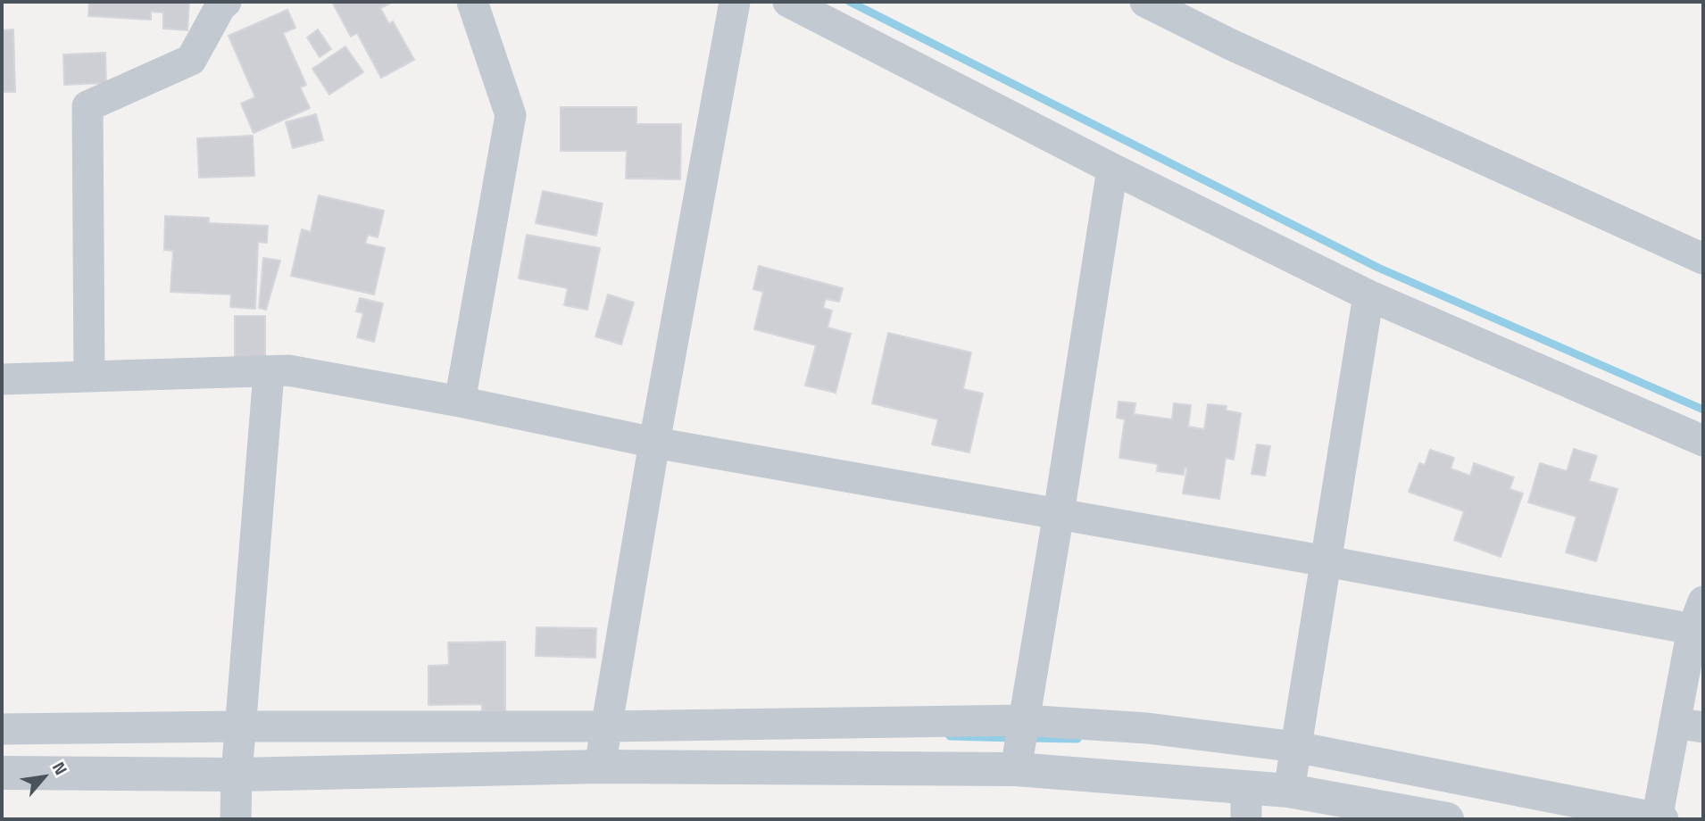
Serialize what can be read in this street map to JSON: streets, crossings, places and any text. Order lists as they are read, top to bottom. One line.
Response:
{"north":"top right"}
